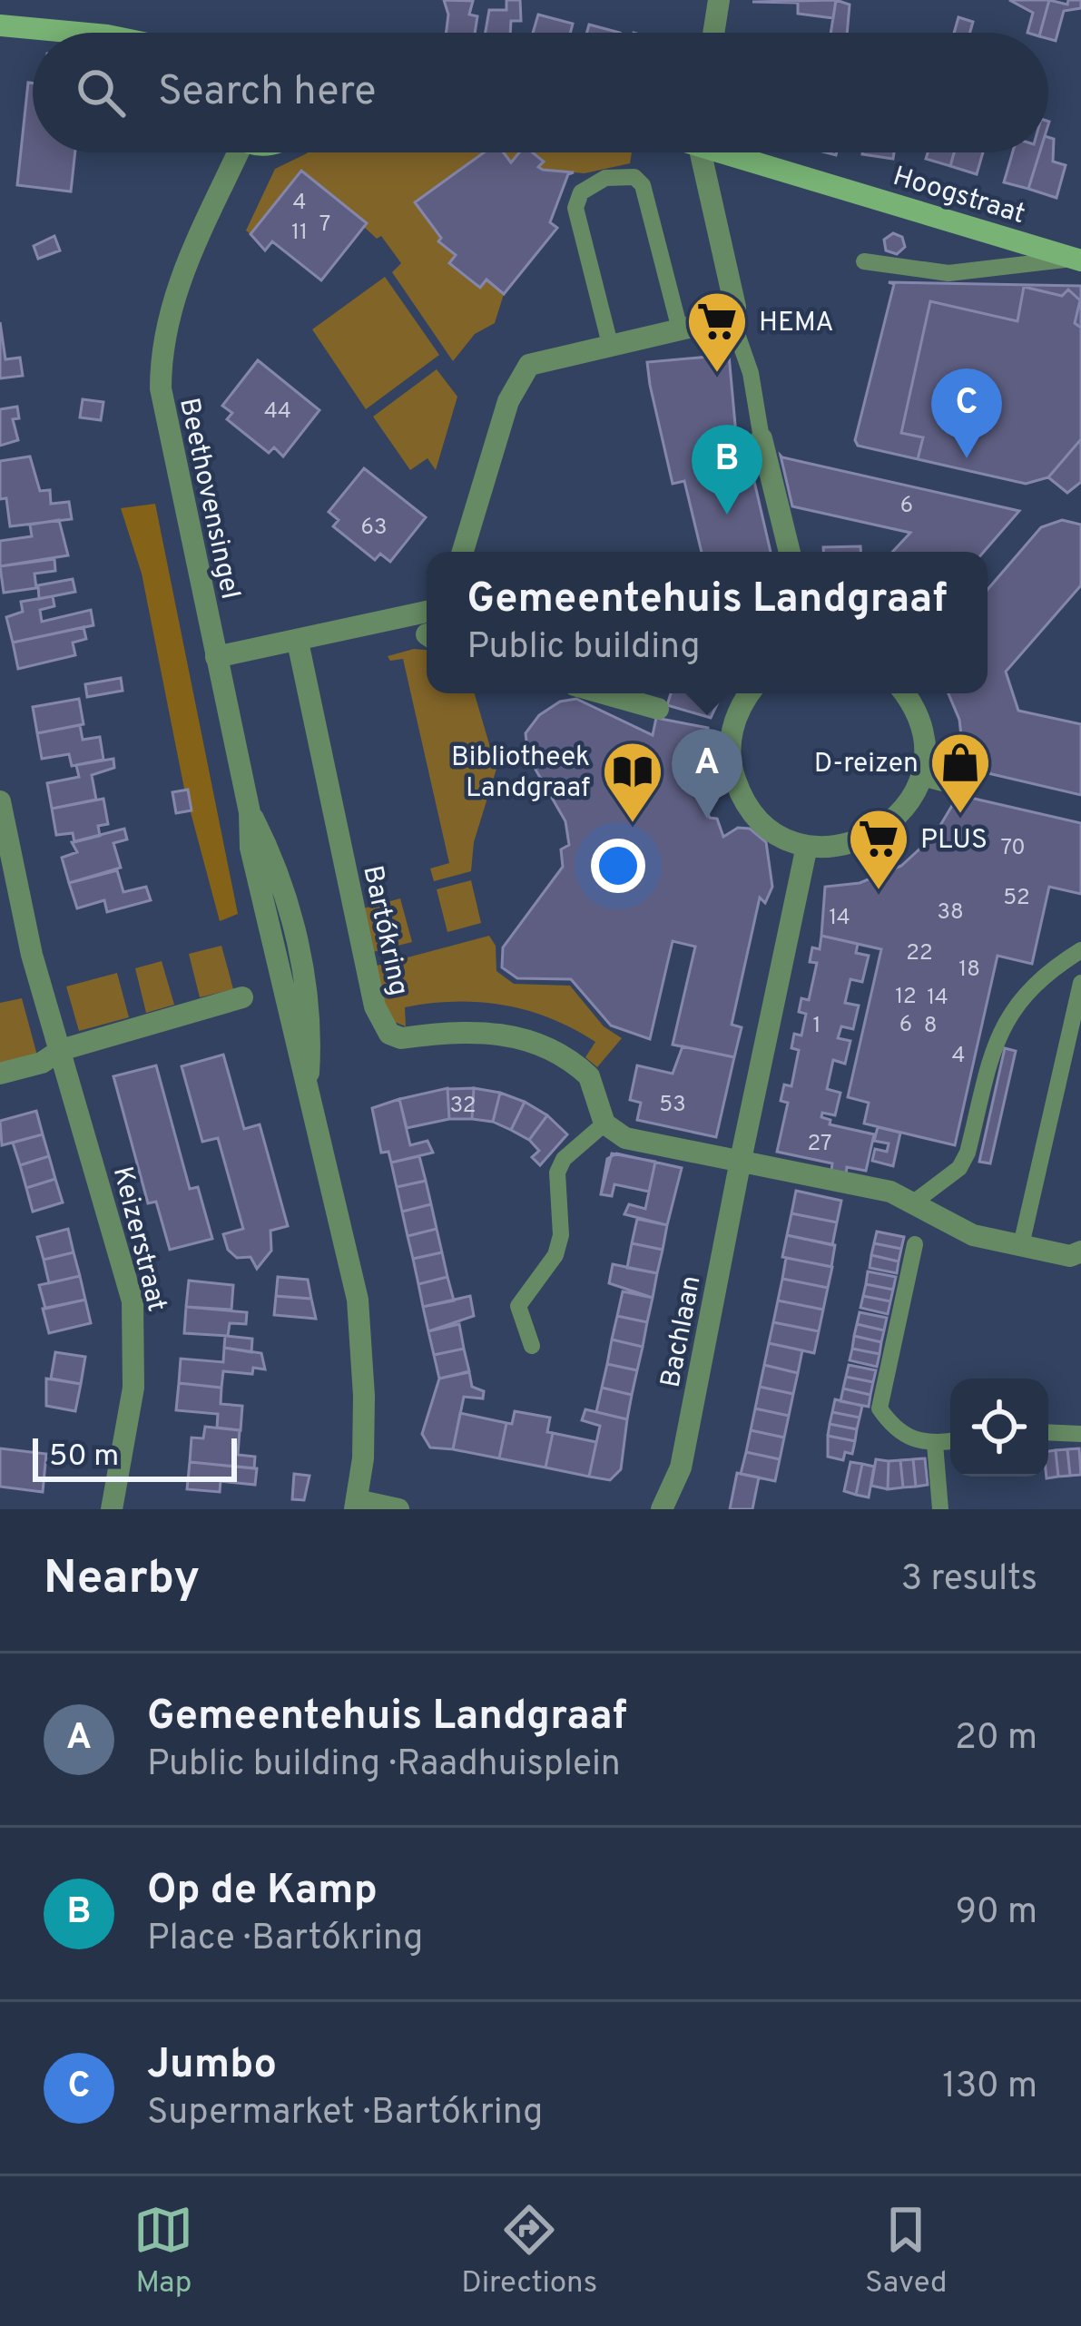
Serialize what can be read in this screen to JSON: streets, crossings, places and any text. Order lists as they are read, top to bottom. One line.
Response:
{"streets":{"main road":["Hoogstraat"],"street":["Beethovensingel","Bartókring","Keizerstraat","Bachlaan"]},"places":{"supermarket":["HEMA","PLUS"],"shop":["D-reizen"],"library":["Bibliotheek Landgraaf"]},"house_numbers":["4","7","11","44","6","63","70","52","38","14","22","18","12","14","6","1","8","4","53","32","27"],"scale_bar":"50 m","page":{"search":"Search here","pins":["C","B","A"],"popup":["Gemeentehuis Landgraaf","Public building"],"scale":"50 m","heading":["Nearby","3 results"],"list":[{"mark":"A","name":"Gemeentehuis Landgraaf","note":"Public building · Raadhuisplein","value":"20 m"},{"mark":"B","name":"Op de Kamp","note":"Place · Bartókring","value":"90 m"},{"mark":"C","name":"Jumbo","note":"Supermarket · Bartókring","value":"130 m"}],"nav":["Map","Directions","Saved"]}}
